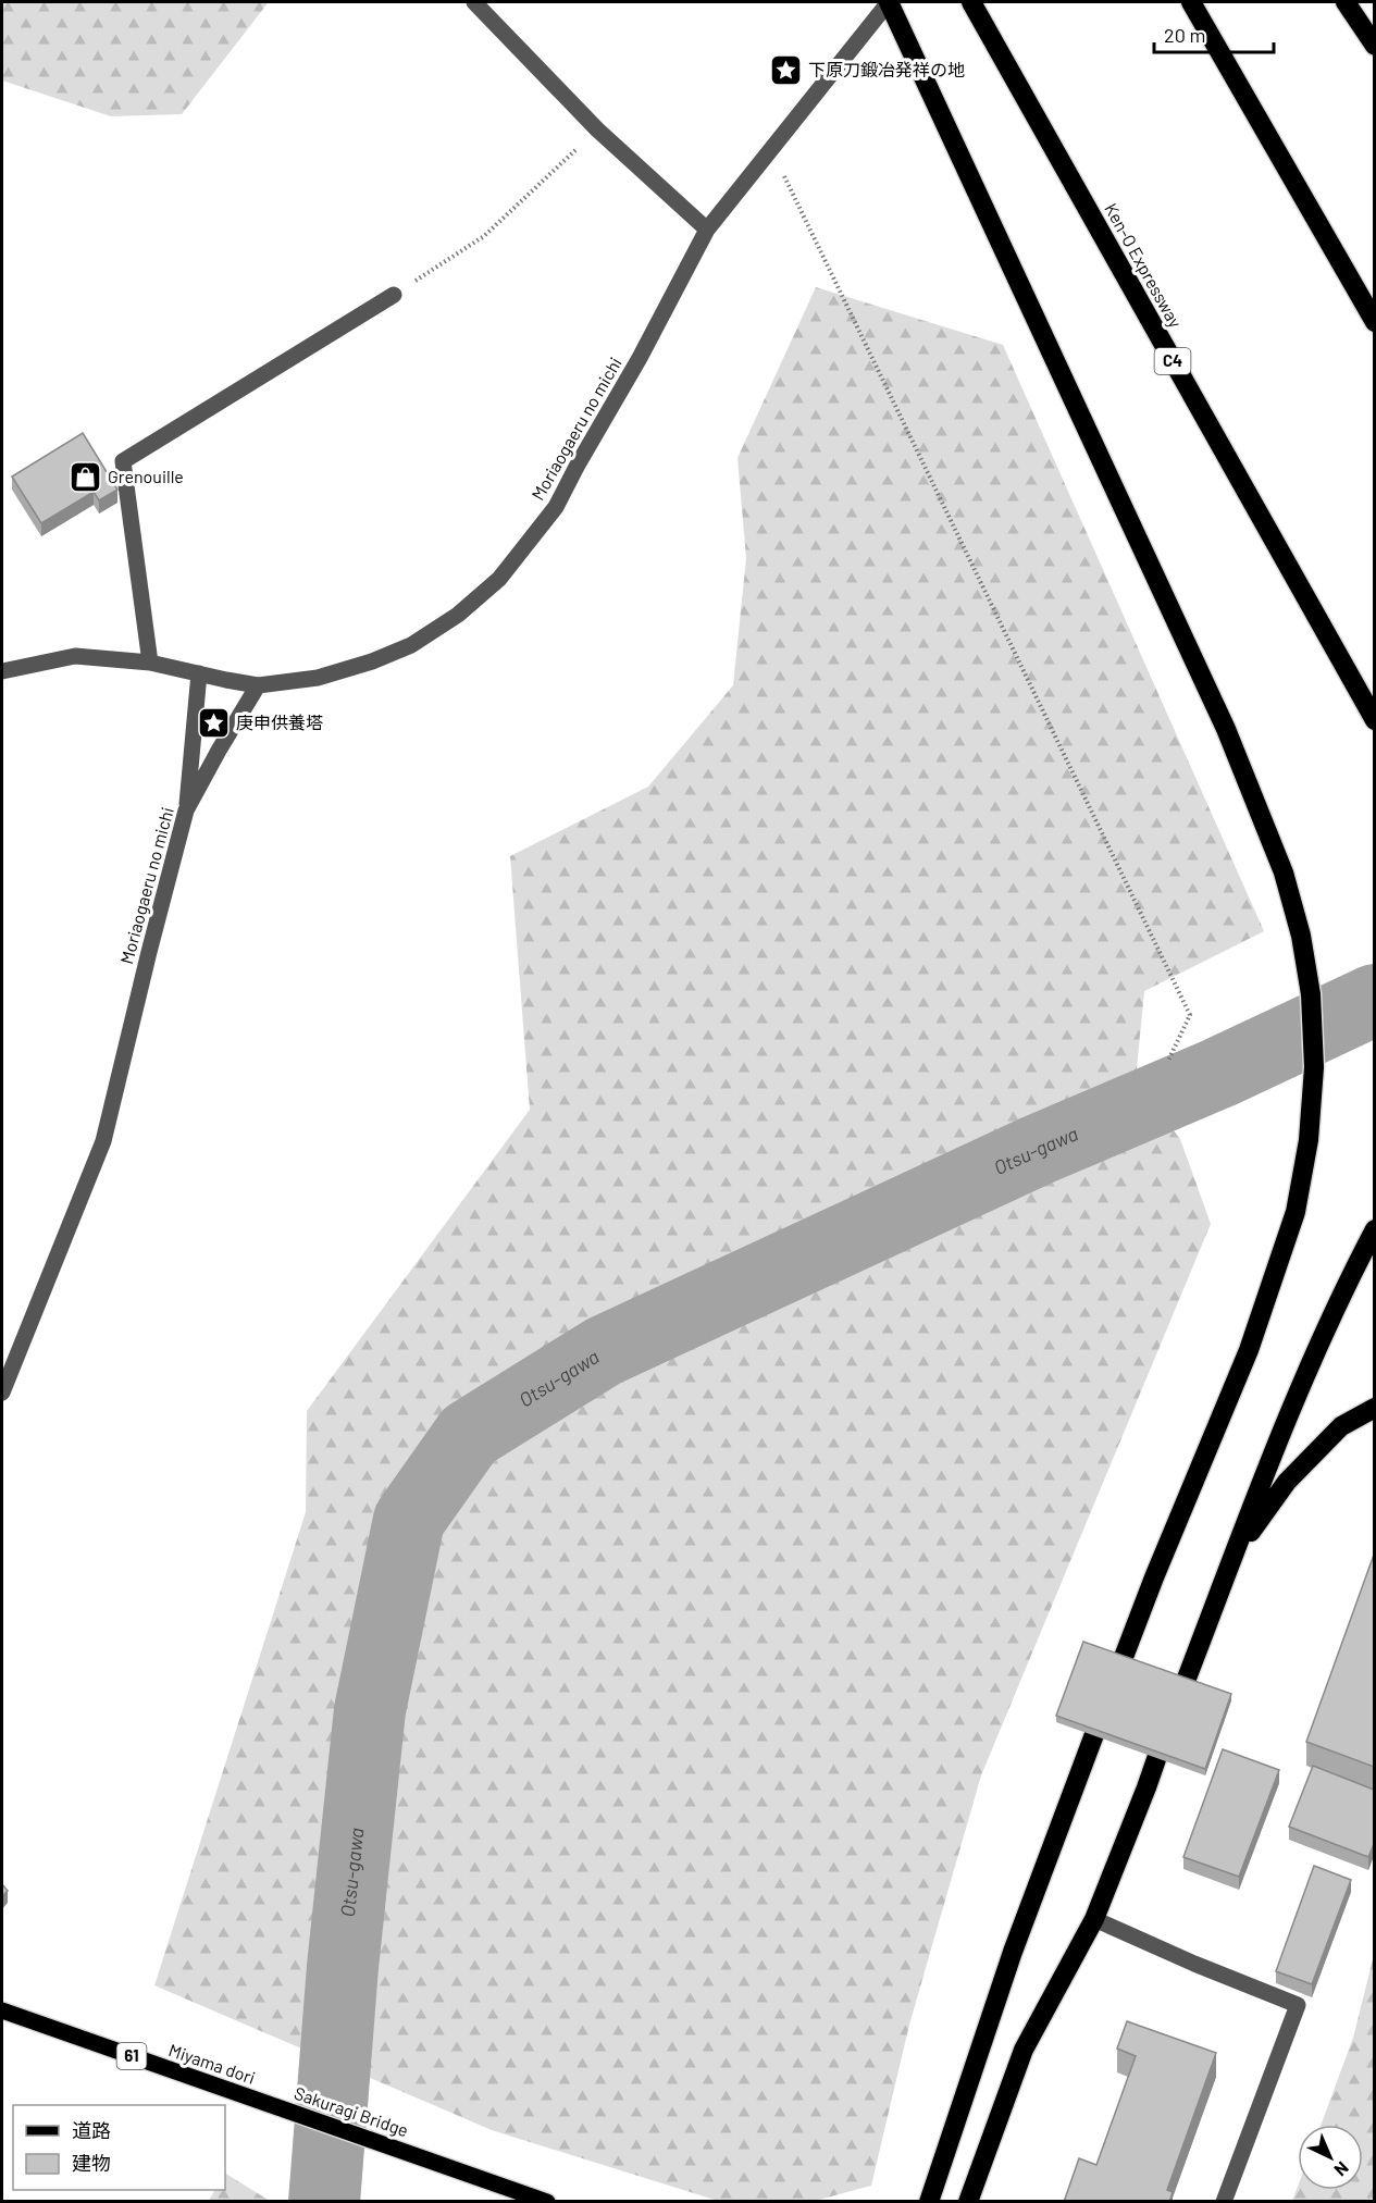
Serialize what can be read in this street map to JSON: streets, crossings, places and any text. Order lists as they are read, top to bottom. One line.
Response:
{"streets":{"highway":["Ken-O Expressway","C4"],"main road":["61","Miyama dori","Sakuragi Bridge"],"street":["Moriaogaeru no michi"]},"crossings":[["Miyama dori","Sakuragi Bridge"]],"water":["Otsu-gawa"],"places":{"place":["下原刀鍛冶発祥の地","庚申供養塔"],"shop":["Grenouille"]},"legend":["道路","建物"],"scale_bar":"20 m","north":"bottom right"}
